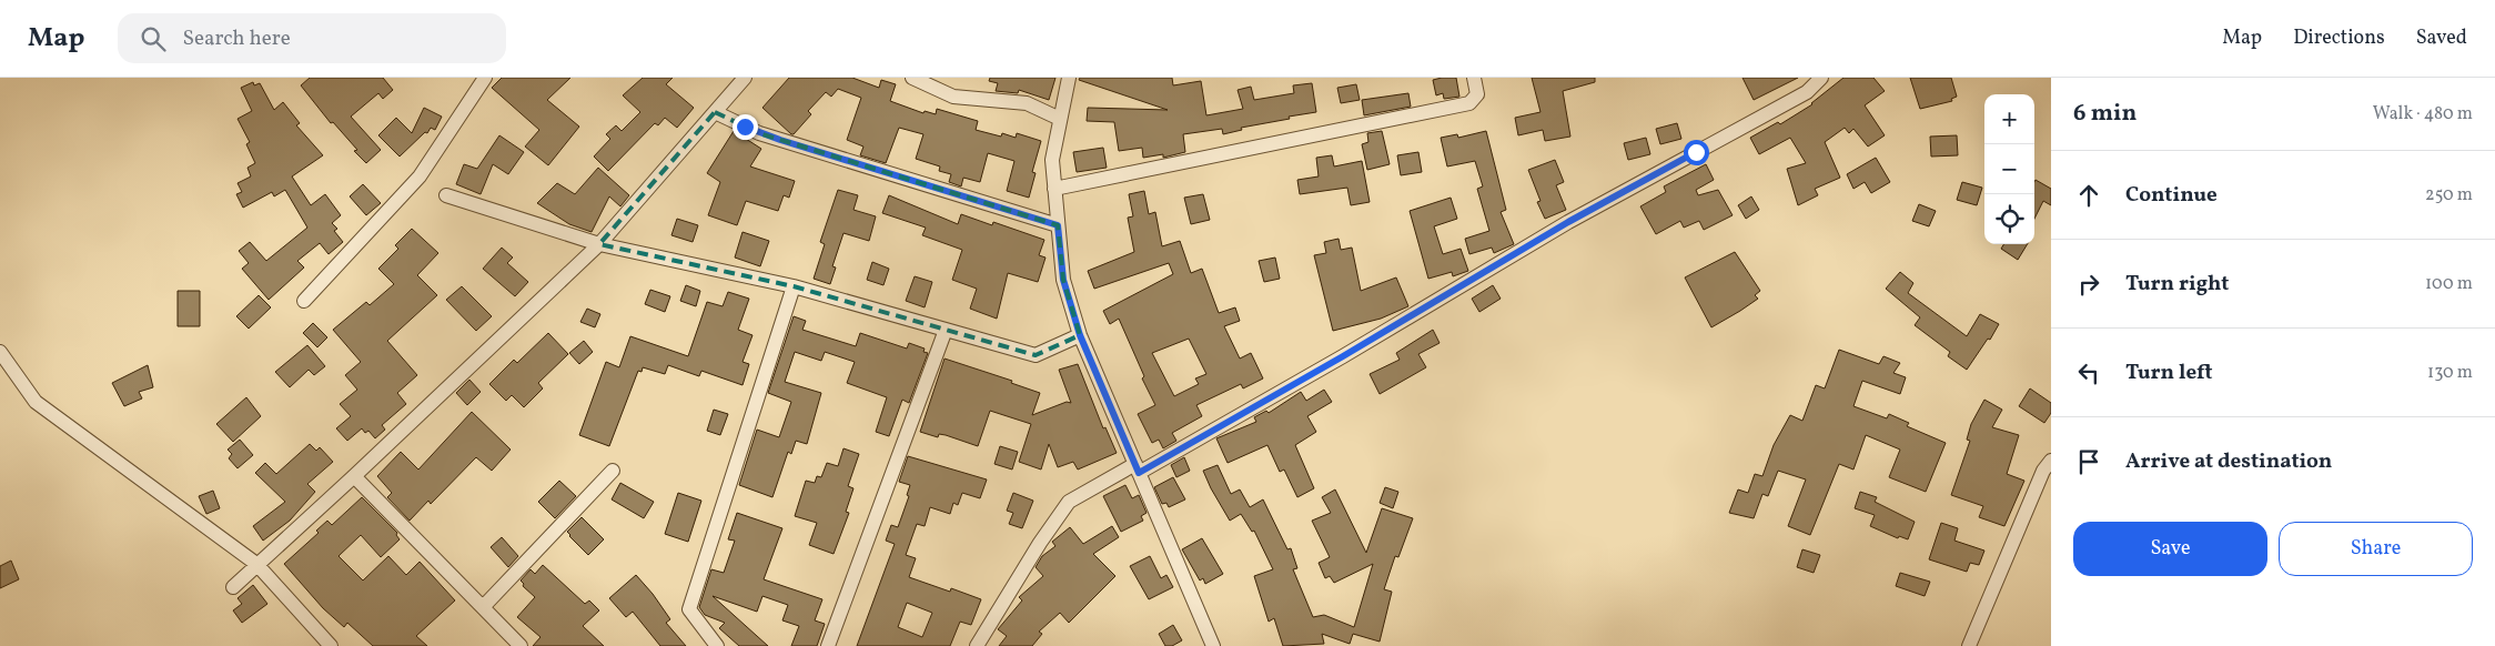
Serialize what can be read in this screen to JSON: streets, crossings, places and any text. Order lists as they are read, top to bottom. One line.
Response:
{"page":{"header":"Map","search":"Search here","nav":["Map","Directions","Saved"],"heading":["6 min","Walk · 480 m"],"map_buttons":["+","−"],"list":[["Continue","250 m"],["Turn right","100 m"],["Turn left","130 m"],"Arrive at destination"],"buttons":["Save","Share"]}}
